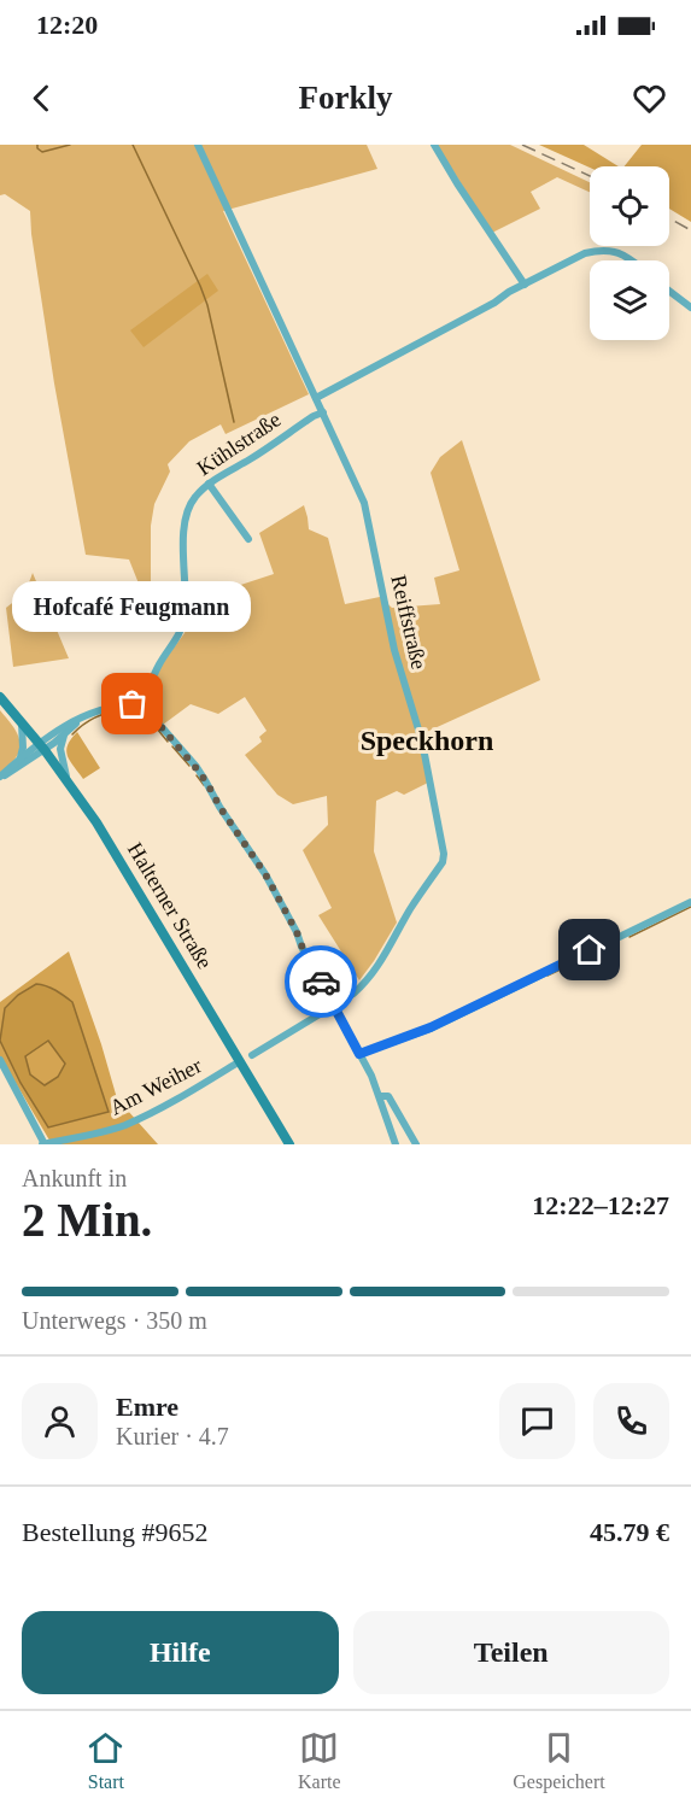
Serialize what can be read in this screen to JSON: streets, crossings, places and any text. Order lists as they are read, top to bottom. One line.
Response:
{"streets":{"main road":["Halterner Straße"],"street":["Kühlstraße","Reiffstraße","Am Weiher"]},"crossings":[["Kühlstraße","Reiffstraße"],["Halterner Straße","Am Weiher"]],"districts":["Speckhorn"],"places":["Hofcafé Feugmann"],"page":{"status":"12:20","header":"Forkly","bubble":"Hofcafé Feugmann","heading":["2 Min.","Ankunft in","12:22–12:27"],"panel":["Emre","Kurier · 4.7","Bestellung #9652","45.79 €"],"bar":"Unterwegs · 350 m","buttons":["Hilfe","Teilen"],"tabs":["Start","Karte","Gespeichert"]}}
